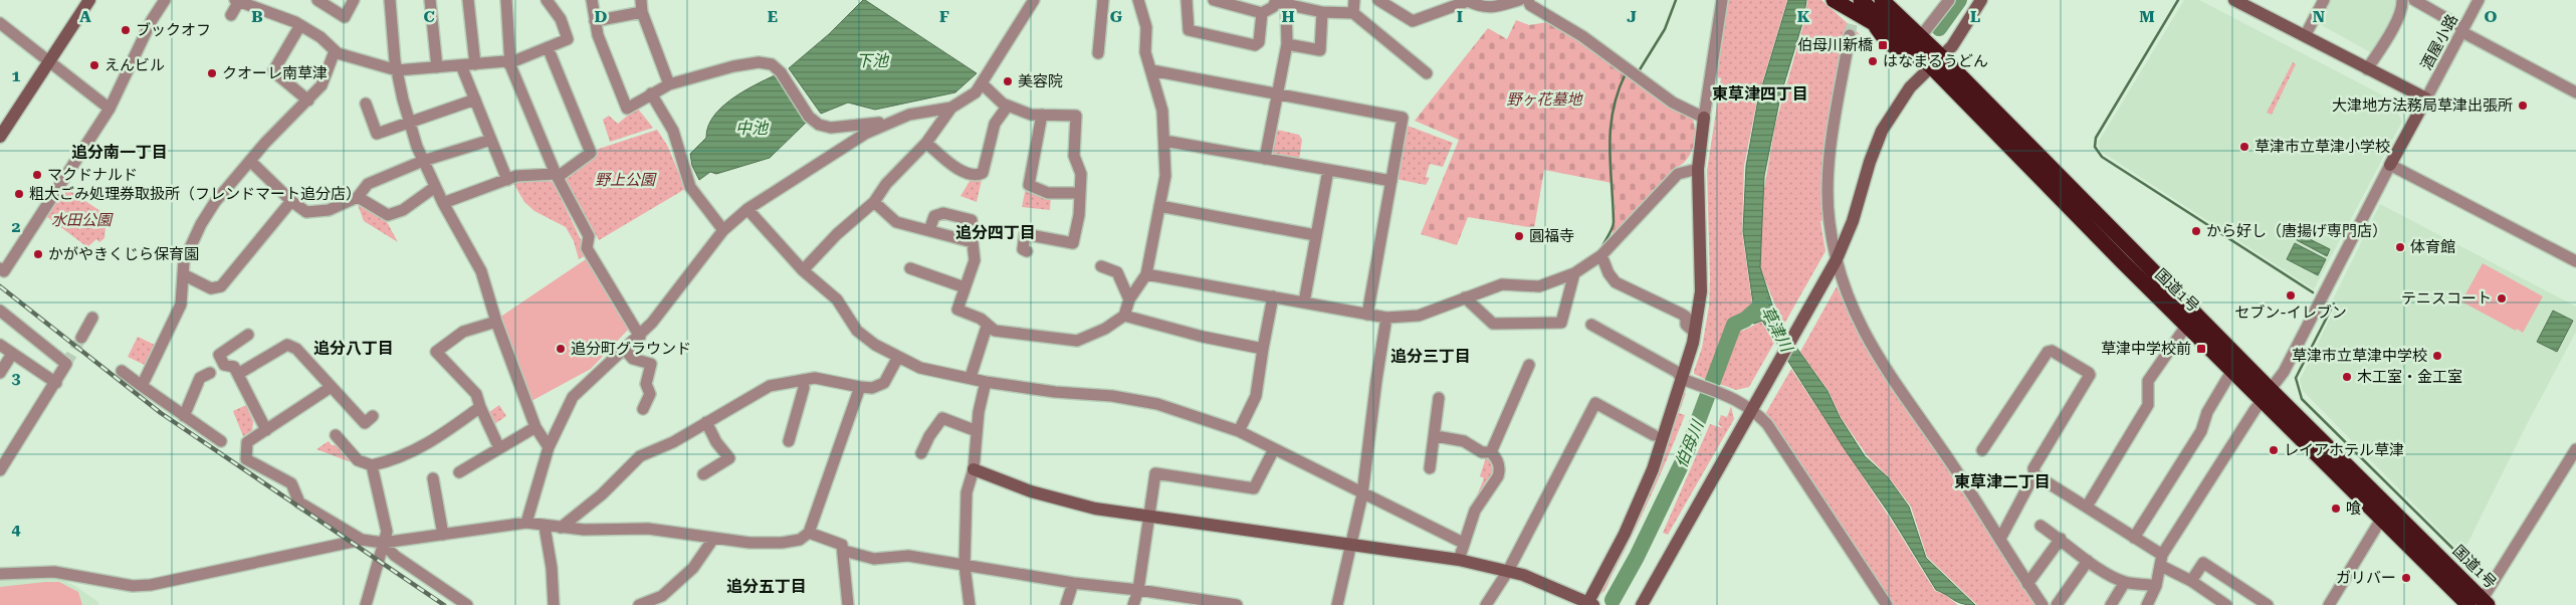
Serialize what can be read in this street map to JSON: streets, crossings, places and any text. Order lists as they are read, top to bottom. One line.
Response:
{"streets":{"highway":["国道1号"],"street":["酒屋小路"]},"districts":["東草津四丁目","追分南一丁目","追分四丁目","追分八丁目","追分三丁目","東草津二丁目","追分五丁目"],"water":["下池","中池","草津川","伯母川"],"parks":["野ヶ花墓地","野上公園","水田公園"],"places":{"other":["ブックオフ","はなまるうどん","えんビル","クオーレ南草津","美容院","大津地方法務局草津出張所","草津市立草津小学校","マクドナルド","粗大ごみ処理券取扱所（フレンドマート追分店）","から好し（唐揚げ専門店）","圓福寺","体育館","かがやきくじら保育園","セブン-イレブン","テニスコート","追分町グラウンド","草津市立草津中学校","木工室・金工室","レイアホテル草津","喰","ガリバー"],"transit":["伯母川新橋","草津中学校前"]},"grid":{"columns":["A","B","C","D","E","F","G","H","I","J","K","L","M","N","O"],"rows":["1","2","3","4"]}}
